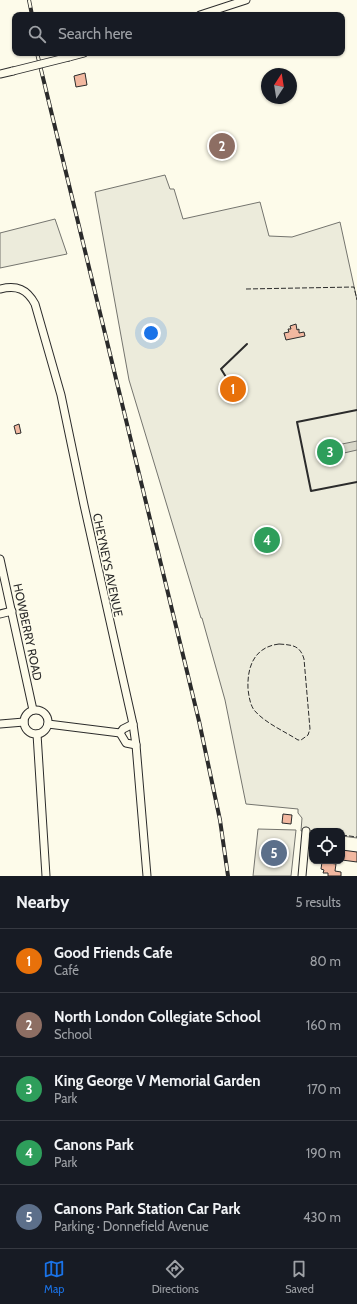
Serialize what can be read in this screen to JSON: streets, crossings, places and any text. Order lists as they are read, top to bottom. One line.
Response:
{"streets":{"street":["CHEYNEYS AVENUE","HOWBERRY ROAD"]},"north":"top","page":{"search":"Search here","pins":["2","1","3","4","5"],"heading":["Nearby","5 results"],"list":[{"mark":"1","name":"Good Friends Cafe","note":"Café","value":"80 m"},{"mark":"2","name":"North London Collegiate School","note":"School","value":"160 m"},{"mark":"3","name":"King George V Memorial Garden","note":"Park","value":"170 m"},{"mark":"4","name":"Canons Park","note":"Park","value":"190 m"},{"mark":"5","name":"Canons Park Station Car Park","note":"Parking · Donnefield Avenue","value":"430 m"}],"nav":["Map","Directions","Saved"]}}
